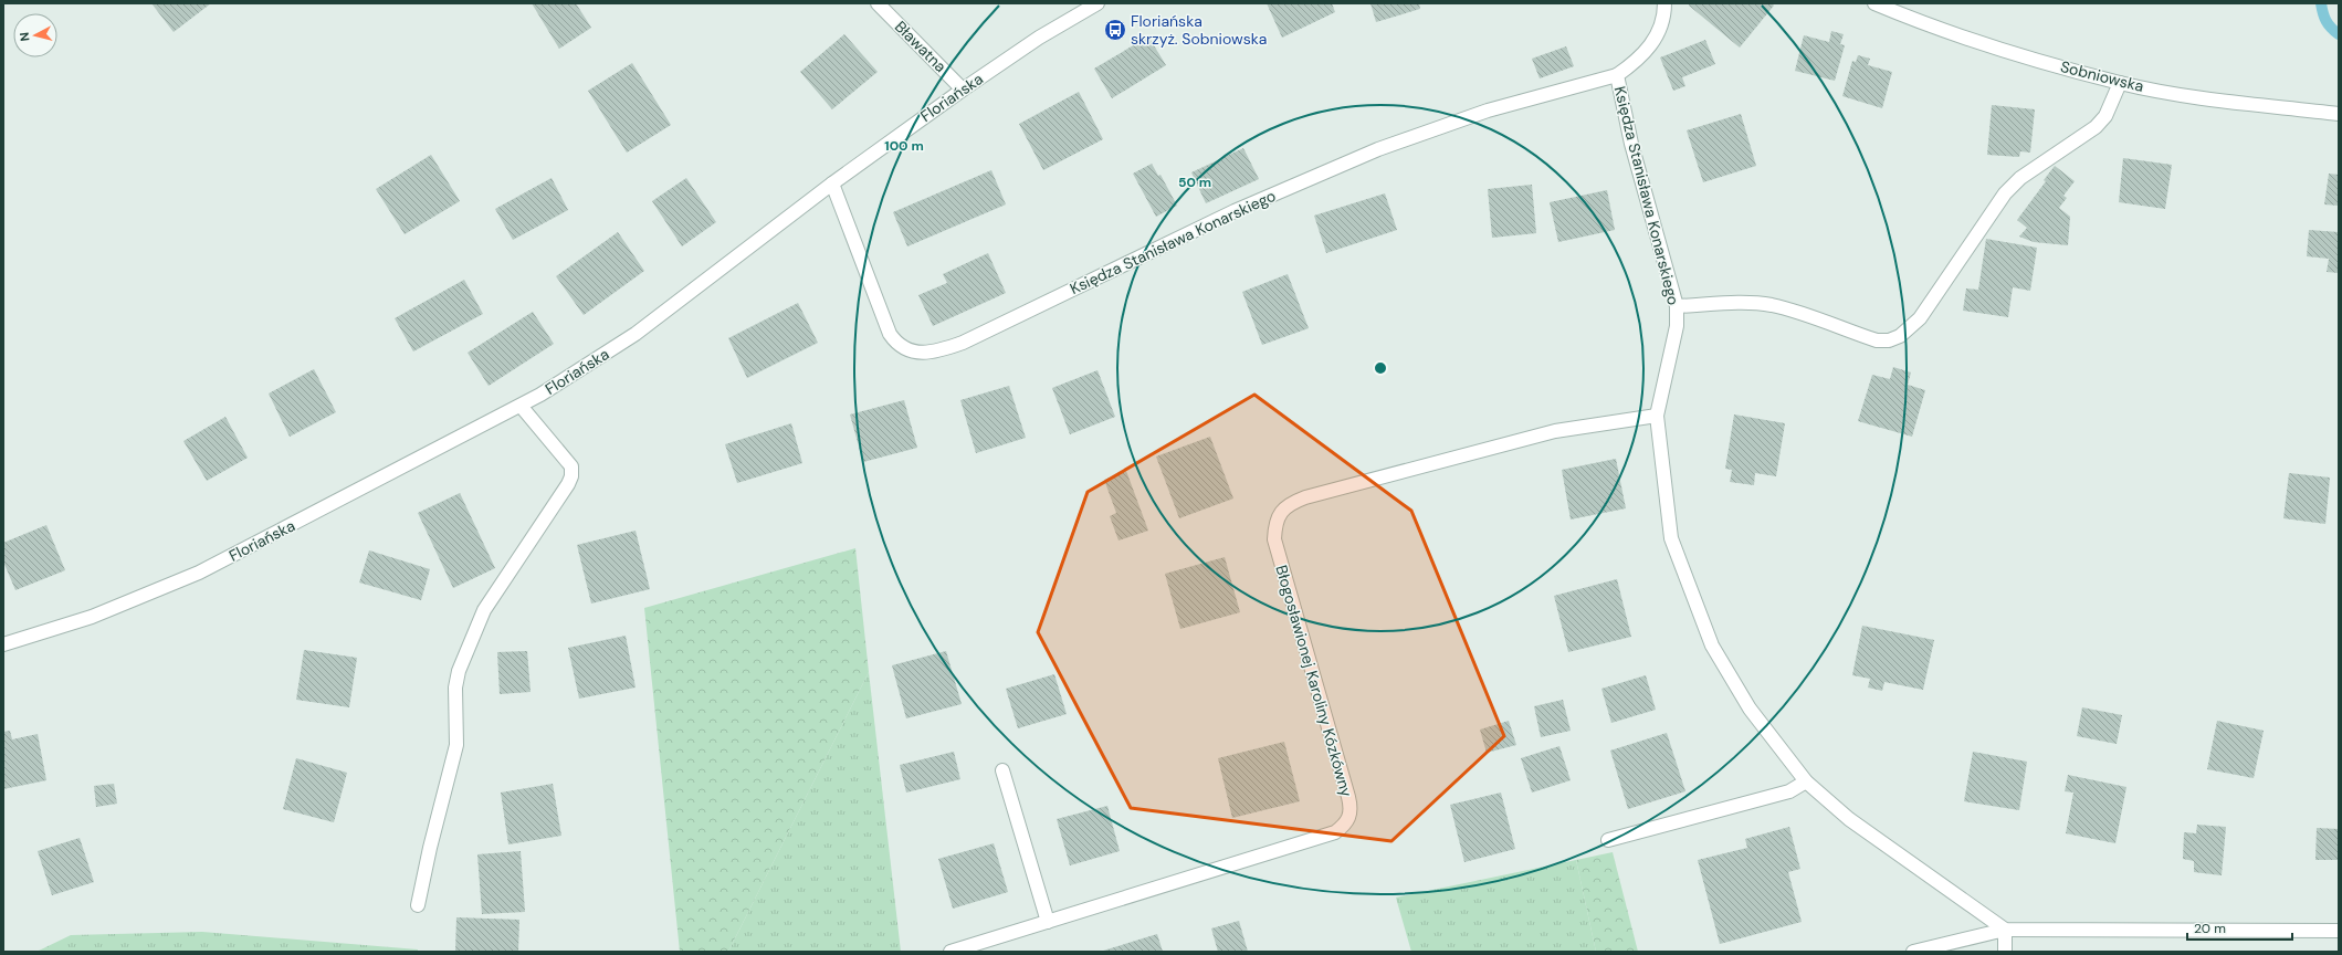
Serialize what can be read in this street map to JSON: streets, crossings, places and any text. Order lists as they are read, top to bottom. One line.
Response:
{"streets":{"street":["Bławatna","Sobniowska","Floriańska","Księdza Stanisława Konarskiego","Błogosławionej Karoliny Kózkówny"]},"crossings":[["Bławatna","Floriańska"],["Floriańska","Księdza Stanisława Konarskiego"],["Księdza Stanisława Konarskiego","Błogosławionej Karoliny Kózkówny"]],"places":{"bus stop":["Floriańska skrzyż. Sobniowska"]},"scale_bar":"20 m","north":"left","rings":["100 m","50 m"]}
